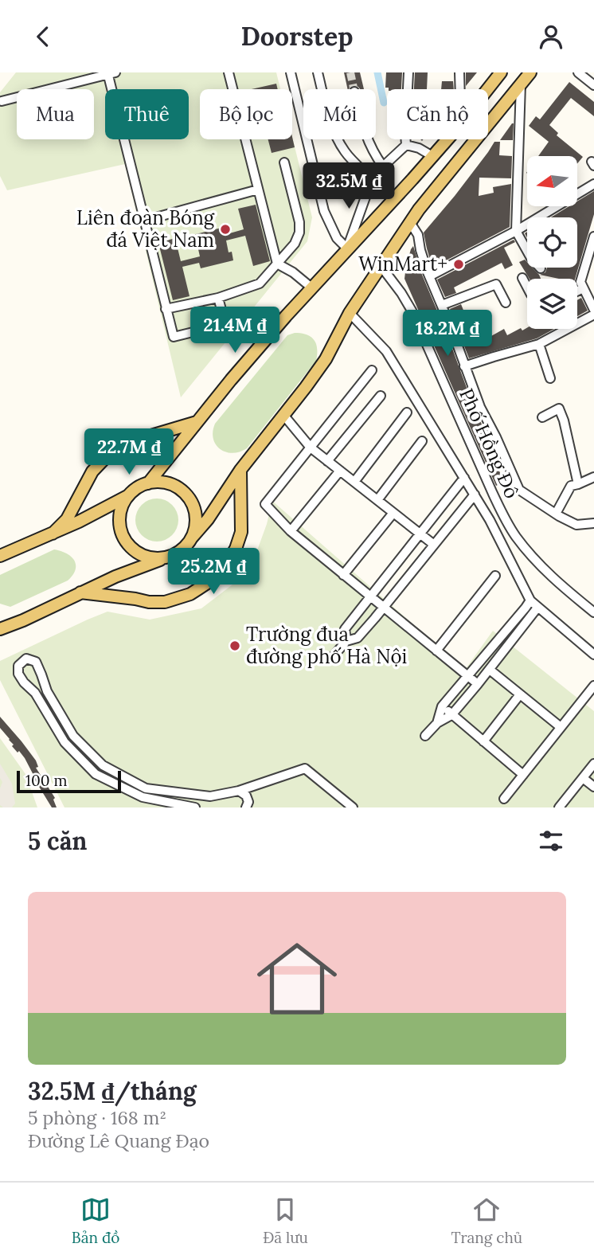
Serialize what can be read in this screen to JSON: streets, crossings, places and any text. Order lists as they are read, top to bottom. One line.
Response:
{"streets":{"street":["Phố Hồng Đô"]},"places":["Liên đoàn Bóng đá Việt Nam","WinMart+","Trường đua đường phố Hà Nội"],"scale_bar":"100 m","north":"left","page":{"header":"Doorstep","chip":["Mua","Thuê","Bộ lọc","Mới","Căn hộ"],"price":["32.5M ₫","21.4M ₫","18.2M ₫","22.7M ₫","25.2M ₫"],"scale":"100 m","heading":"5 căn","list":[{"name":"32.5M ₫/tháng","note":"5 phòng · 168 m² · Đường Lê Quang Đạo"}],"tabs":["Bản đồ","Đã lưu","Trang chủ"]}}
